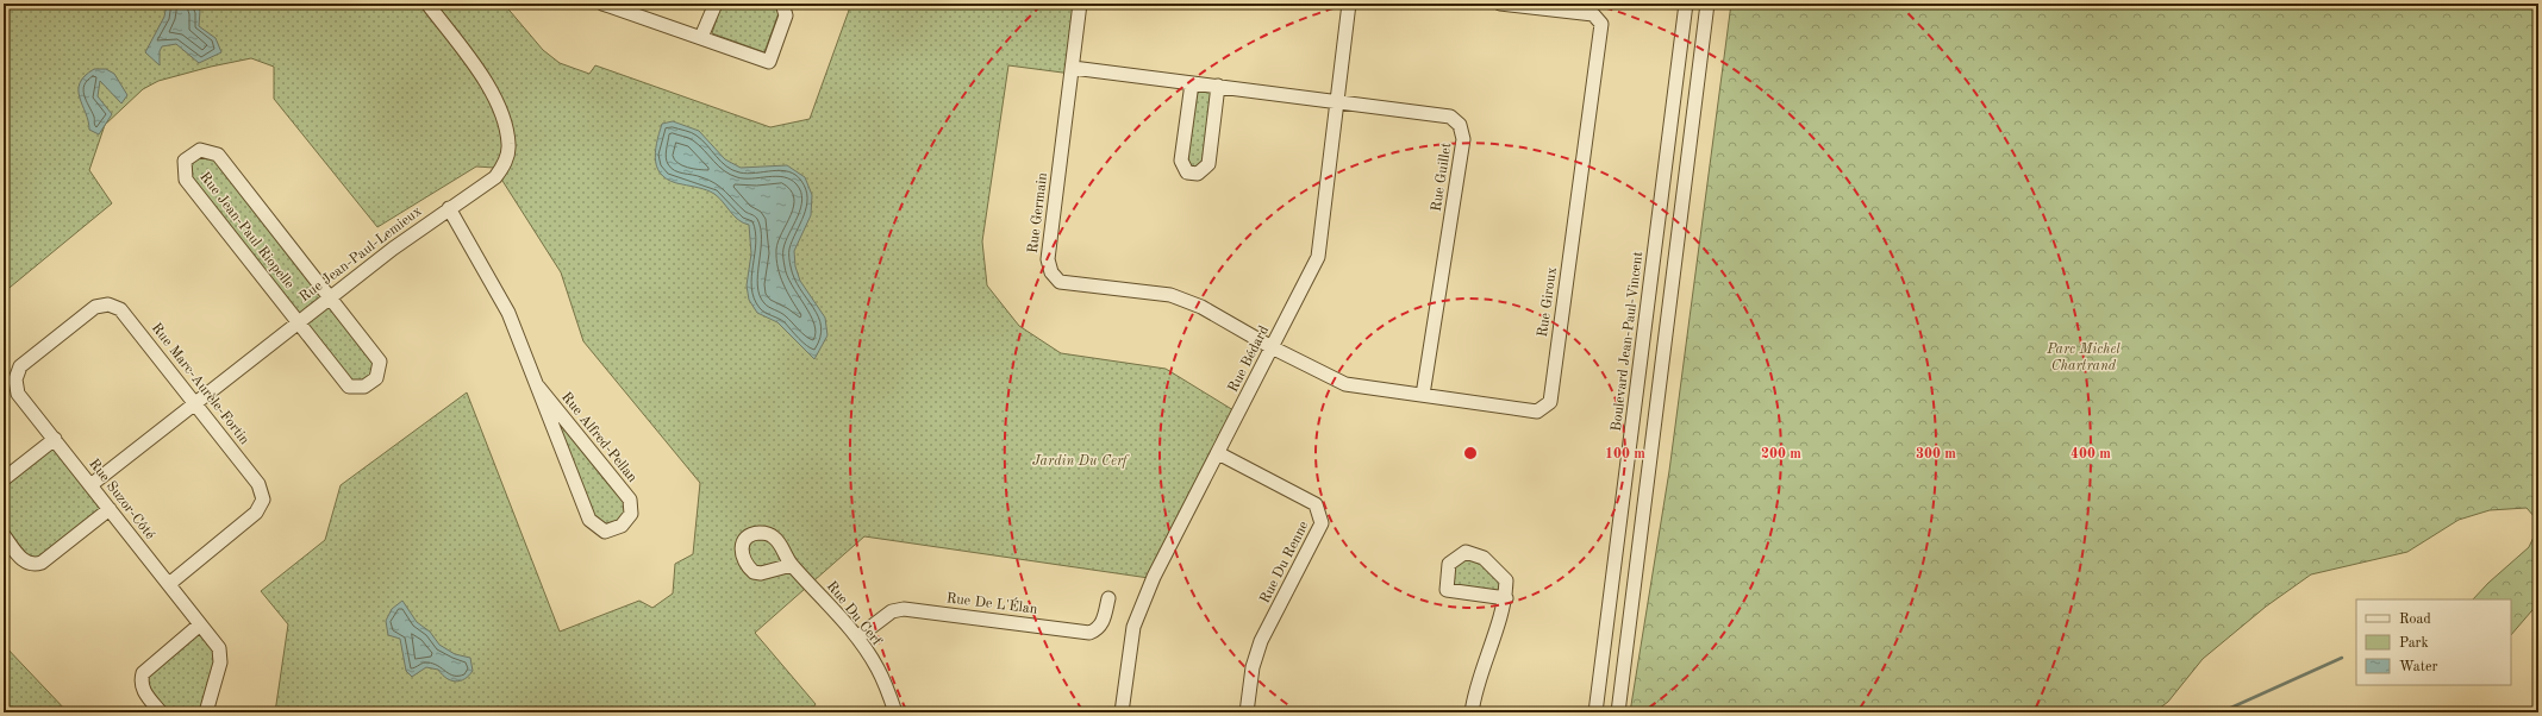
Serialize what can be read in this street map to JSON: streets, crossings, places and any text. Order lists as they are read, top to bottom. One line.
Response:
{"streets":{"street":["Rue Guillet","Rue Germain","Rue Jean-Paul Riopelle","Rue Jean-Paul-Lemieux","Rue Giroux","Boulevard Jean-Paul-Vincent","Rue Bédard","Rue Marc-Aurèle-Fortin","Rue Alfred-Pellan","Rue Suzor-Côté","Rue Du Renne","Rue De L'Élan","Rue Du Cerf"]},"crossings":[["Rue Guillet","Rue Germain"],["Rue Guillet","Rue Giroux"],["Rue Guillet","Rue Bédard"],["Rue Germain","Rue Giroux"],["Rue Germain","Rue Bédard"],["Rue Jean-Paul Riopelle","Rue Jean-Paul-Lemieux"],["Rue Jean-Paul-Lemieux","Rue Marc-Aurèle-Fortin"],["Rue Jean-Paul-Lemieux","Rue Alfred-Pellan"],["Rue Jean-Paul-Lemieux","Rue Suzor-Côté"],["Rue Giroux","Rue Bédard"],["Rue Bédard","Rue Du Renne"],["Rue Marc-Aurèle-Fortin","Rue Suzor-Côté"],["Rue De L'Élan","Rue Du Cerf"]],"parks":["Parc Michel Chartrand","Jardin Du Cerf"],"legend":["Road","Park","Water"],"rings":["100 m","200 m","300 m","400 m"]}
